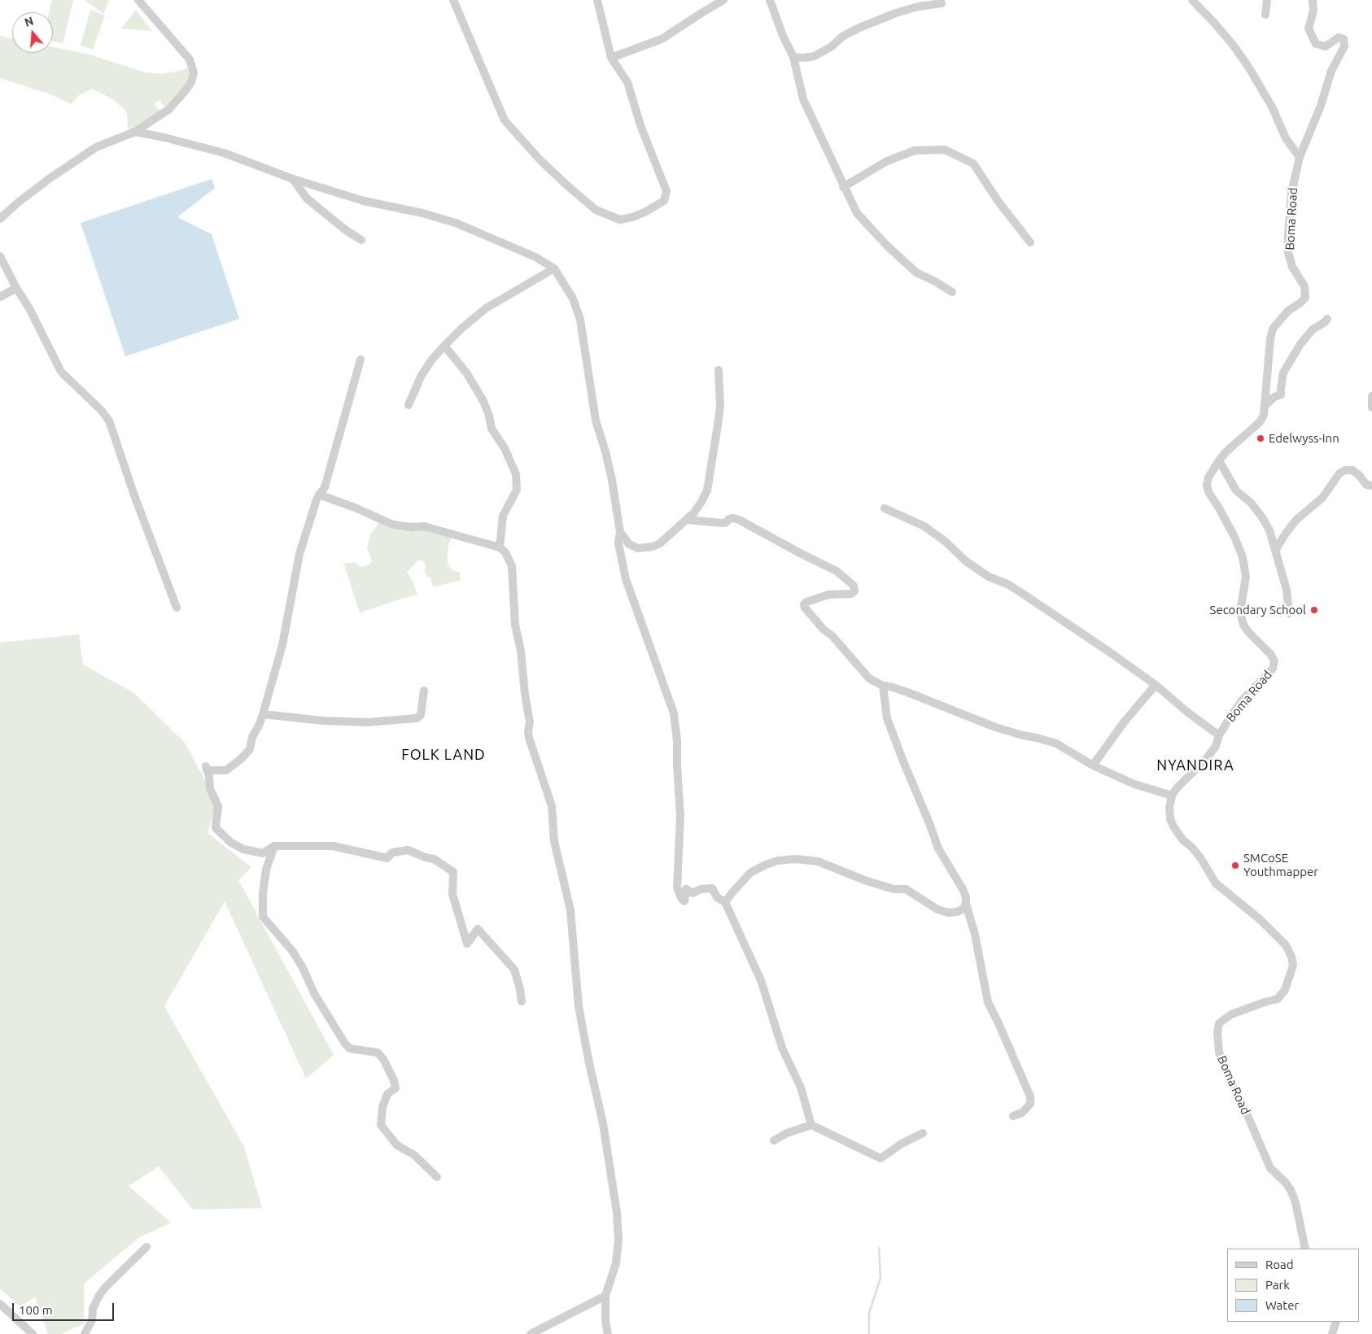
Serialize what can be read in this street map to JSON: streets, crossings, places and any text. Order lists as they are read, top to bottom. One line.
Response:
{"streets":{"street":["Boma Road"]},"districts":["FOLK LAND","NYANDIRA"],"places":["Edelwyss-Inn","Secondary School","SMCoSE Youthmapper"],"legend":["Road","Park","Water"],"scale_bar":"100 m","north":"top"}
